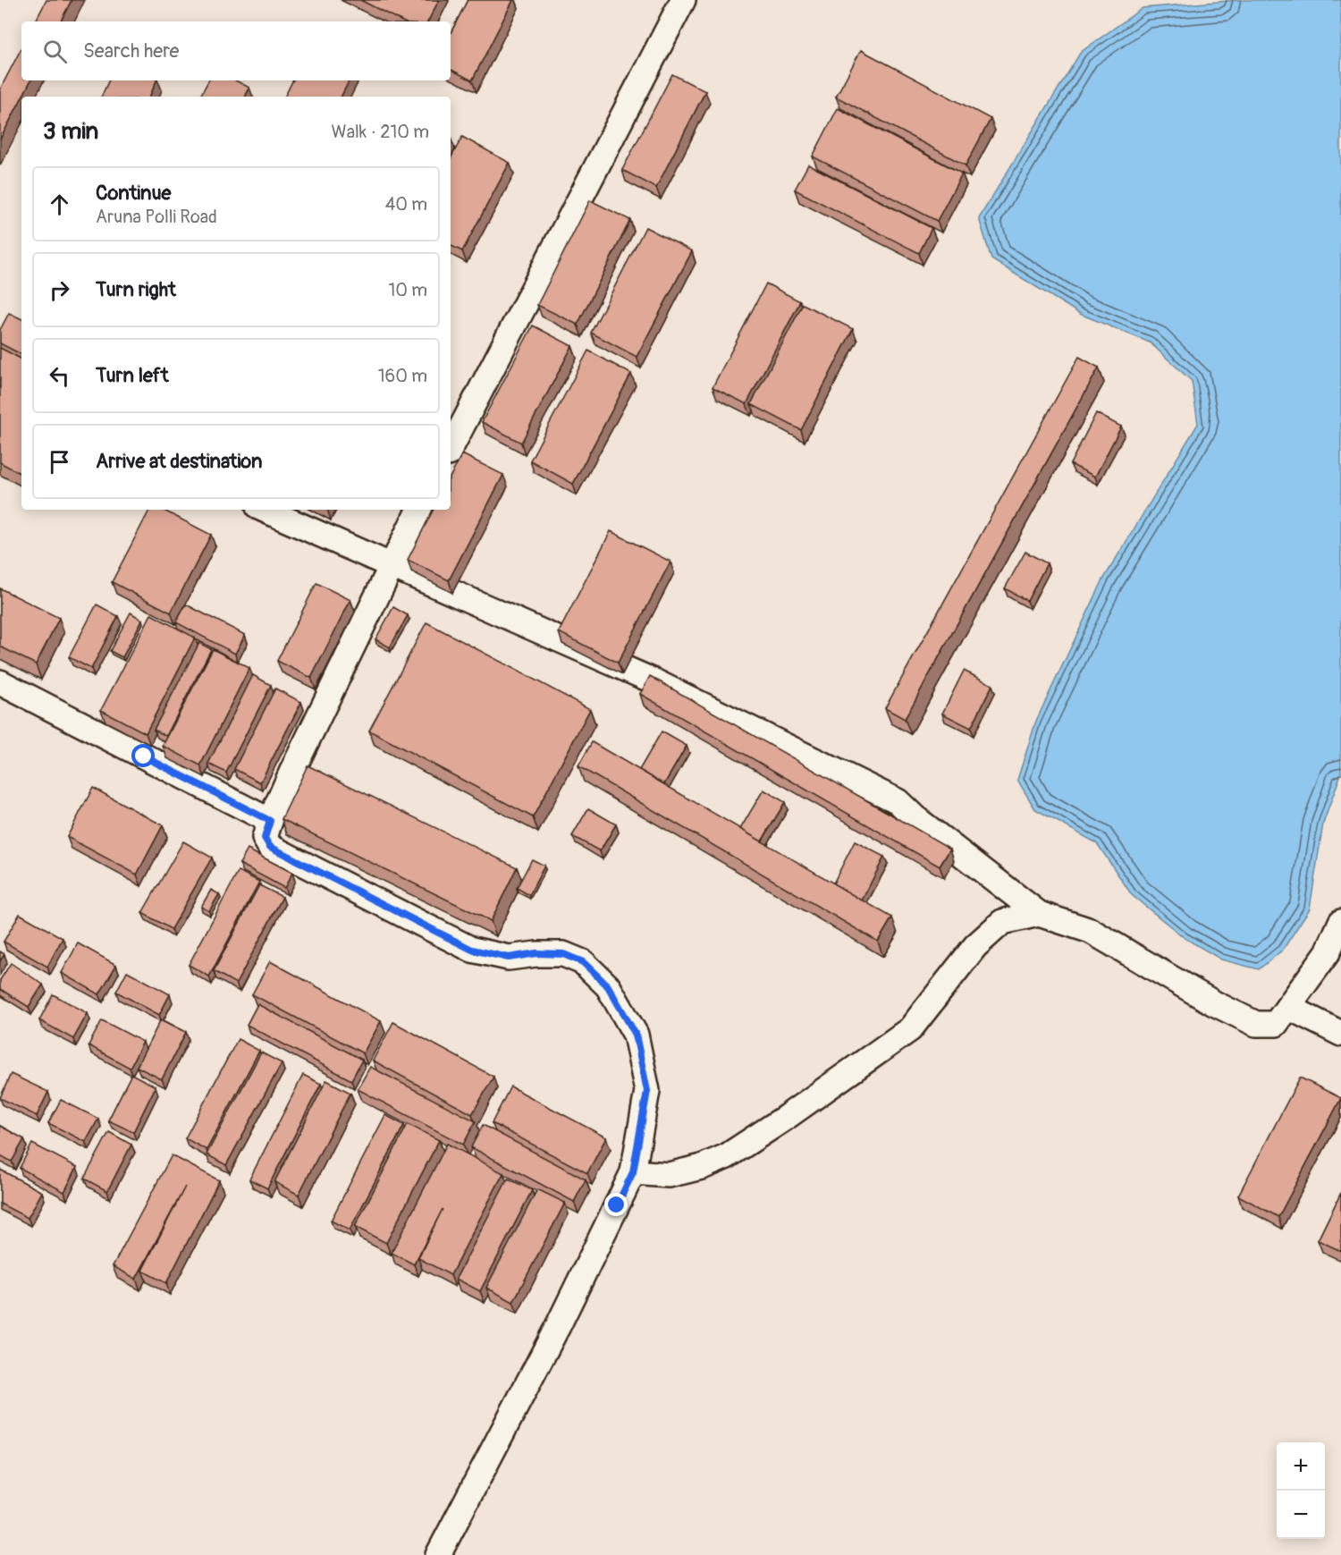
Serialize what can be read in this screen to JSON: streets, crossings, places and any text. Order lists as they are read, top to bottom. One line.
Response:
{"page":{"search":"Search here","heading":["3 min","Walk · 210 m"],"list":[["Continue","Aruna Polli Road","40 m"],["Turn right","10 m"],["Turn left","160 m"],"Arrive at destination"],"map_buttons":["+","−"]}}
